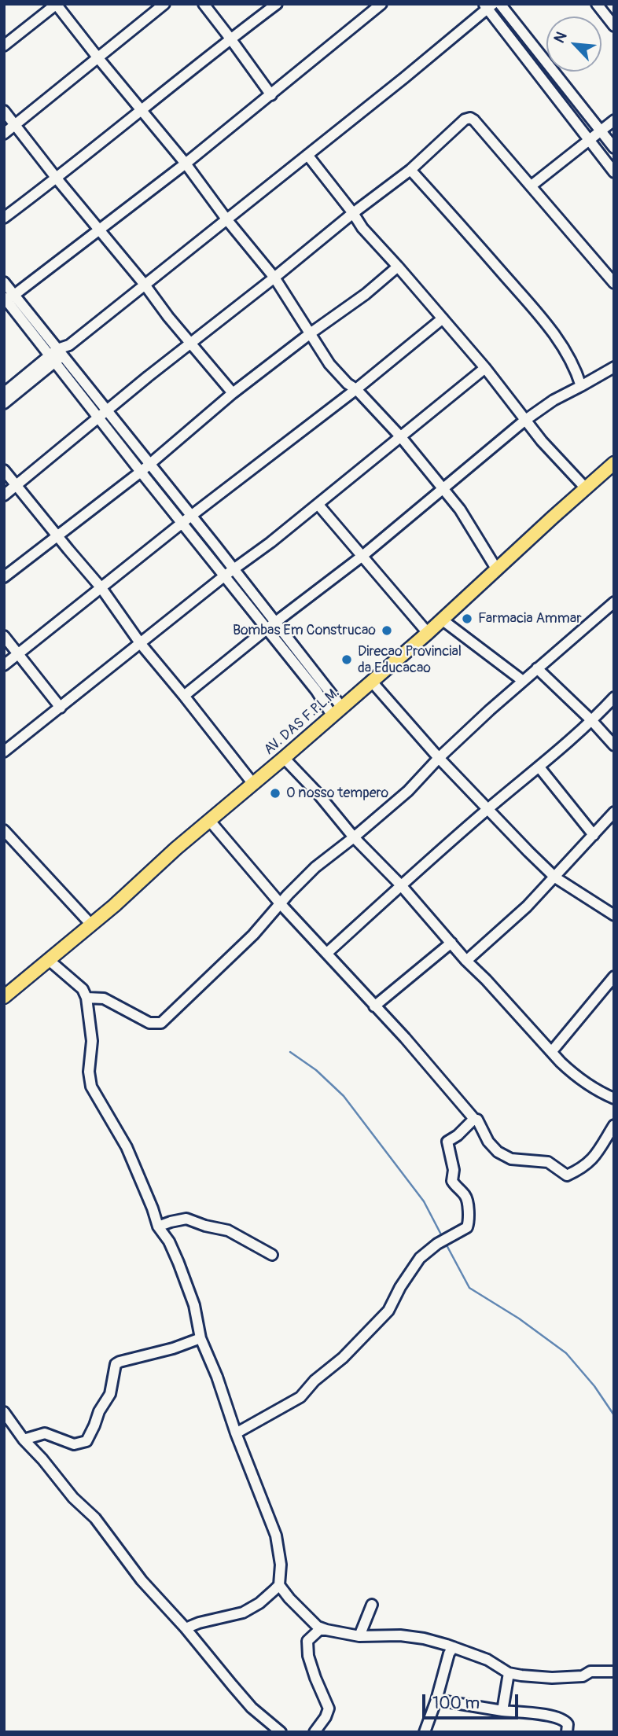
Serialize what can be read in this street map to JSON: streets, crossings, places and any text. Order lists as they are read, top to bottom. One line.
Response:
{"streets":{"main road":["AV. DAS F.P.L.M."]},"places":["Farmacia Ammar","Bombas Em Construcao","Direcao Provincial da Educacao","O nosso tempero"],"scale_bar":"100 m","north":"top left"}
